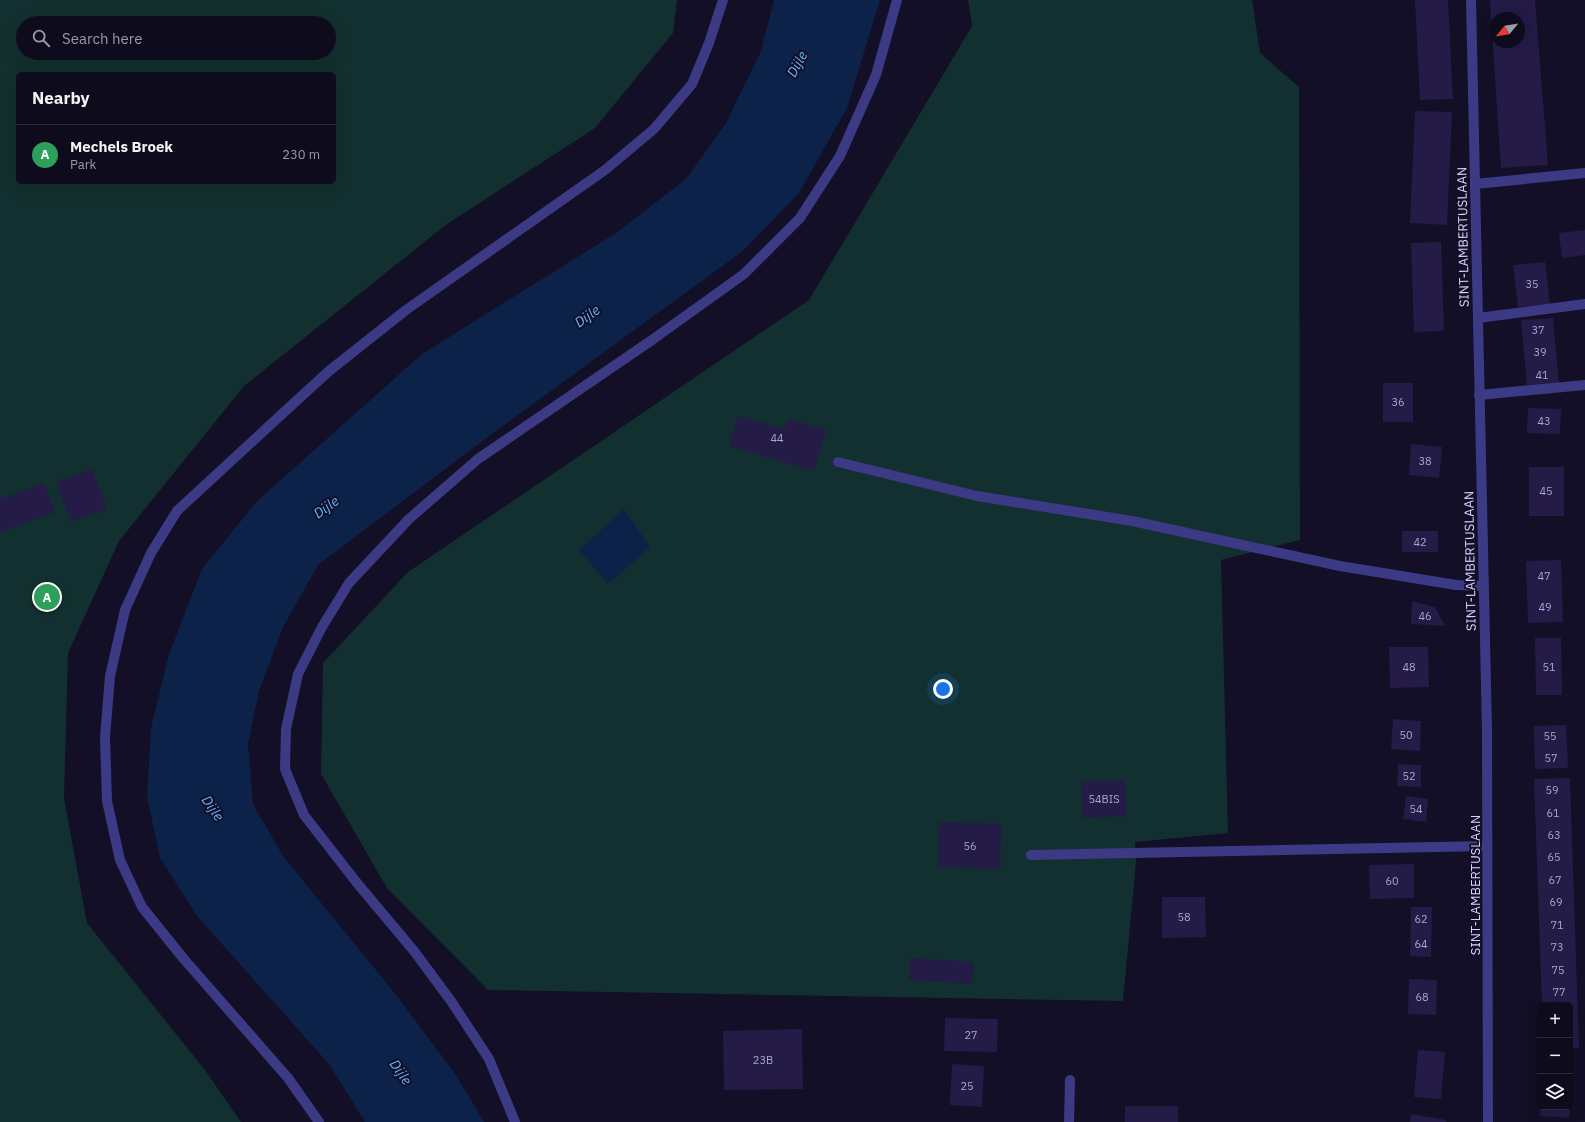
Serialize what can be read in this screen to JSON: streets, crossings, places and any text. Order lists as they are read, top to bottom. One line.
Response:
{"streets":{"street":["SINT-LAMBERTUSLAAN"]},"water":["Dijle"],"house_numbers":["35","37","39","41","36","43","44","38","45","42","47","49","46","48","51","50","55","57","52","59","54BIS","54","61","63","56","65","67","60","69","58","62","71","64","73","75","77","68","27","23B","25"],"north":"bottom left","page":{"search":"Search here","heading":"Nearby","list":[{"mark":"A","name":"Mechels Broek","note":"Park","value":"230 m"}],"pins":"A","map_buttons":["+","−"]}}
